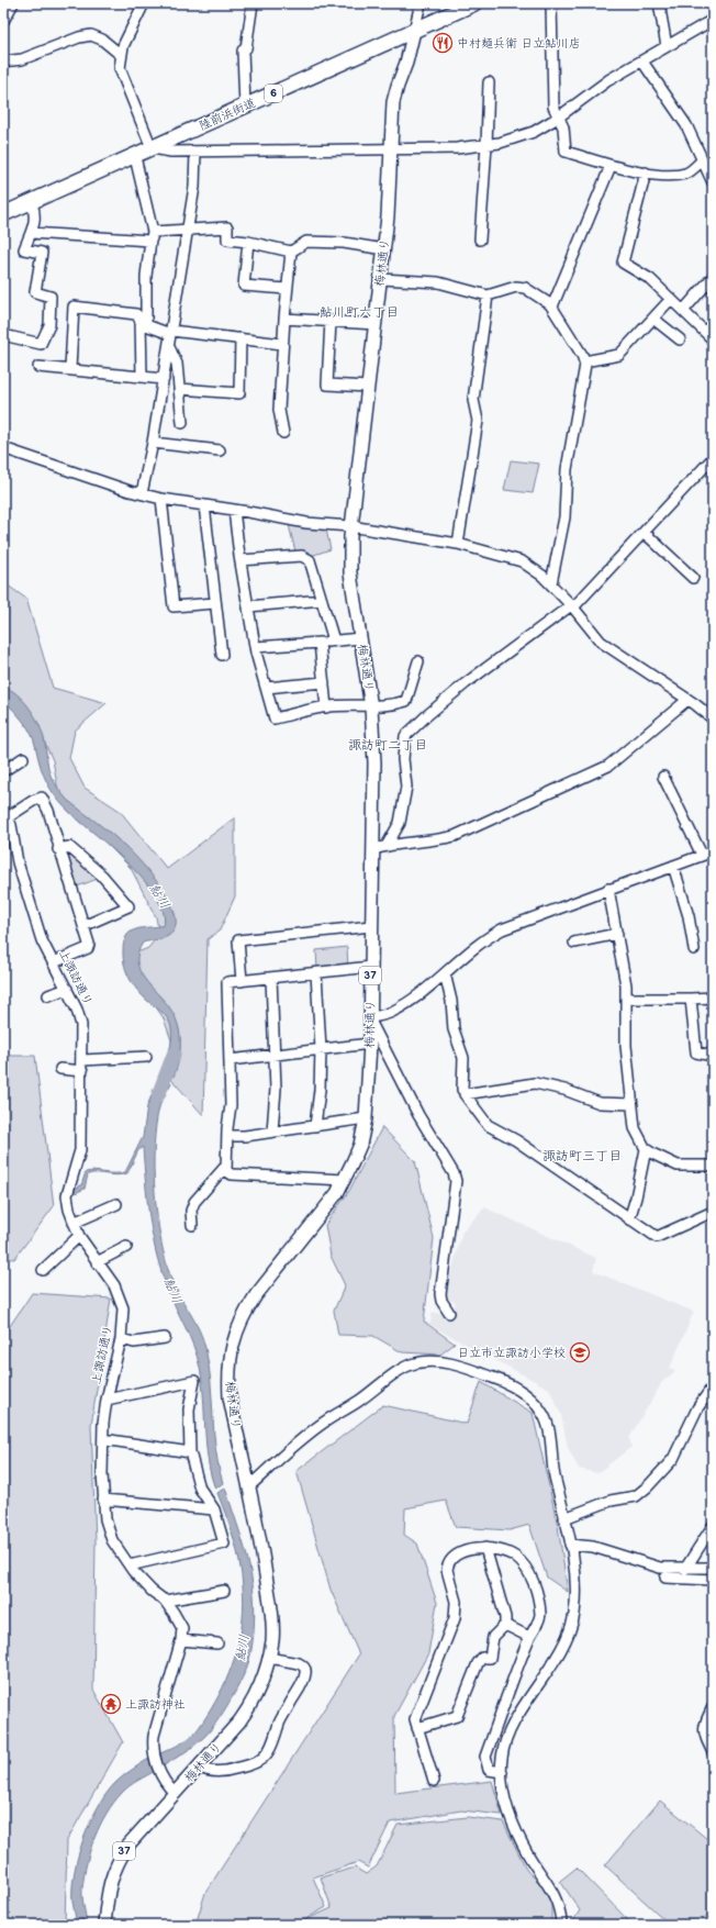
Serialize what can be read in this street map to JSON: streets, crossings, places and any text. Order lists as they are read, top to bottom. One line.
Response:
{"streets":{"highway":["6","陸前浜街道"],"main road":["梅林通り","37"],"street":["上諏訪通り"]},"crossings":[["陸前浜街道","梅林通り"],["梅林通り","上諏訪通り"]],"districts":["鮎川町六丁目","諏訪町二丁目","諏訪町三丁目"],"water":["鮎川"],"places":{"restaurant":["中村麺兵衛 日立鮎川店"],"school or university":["日立市立諏訪小学校"],"temple":["上諏訪神社"]}}
